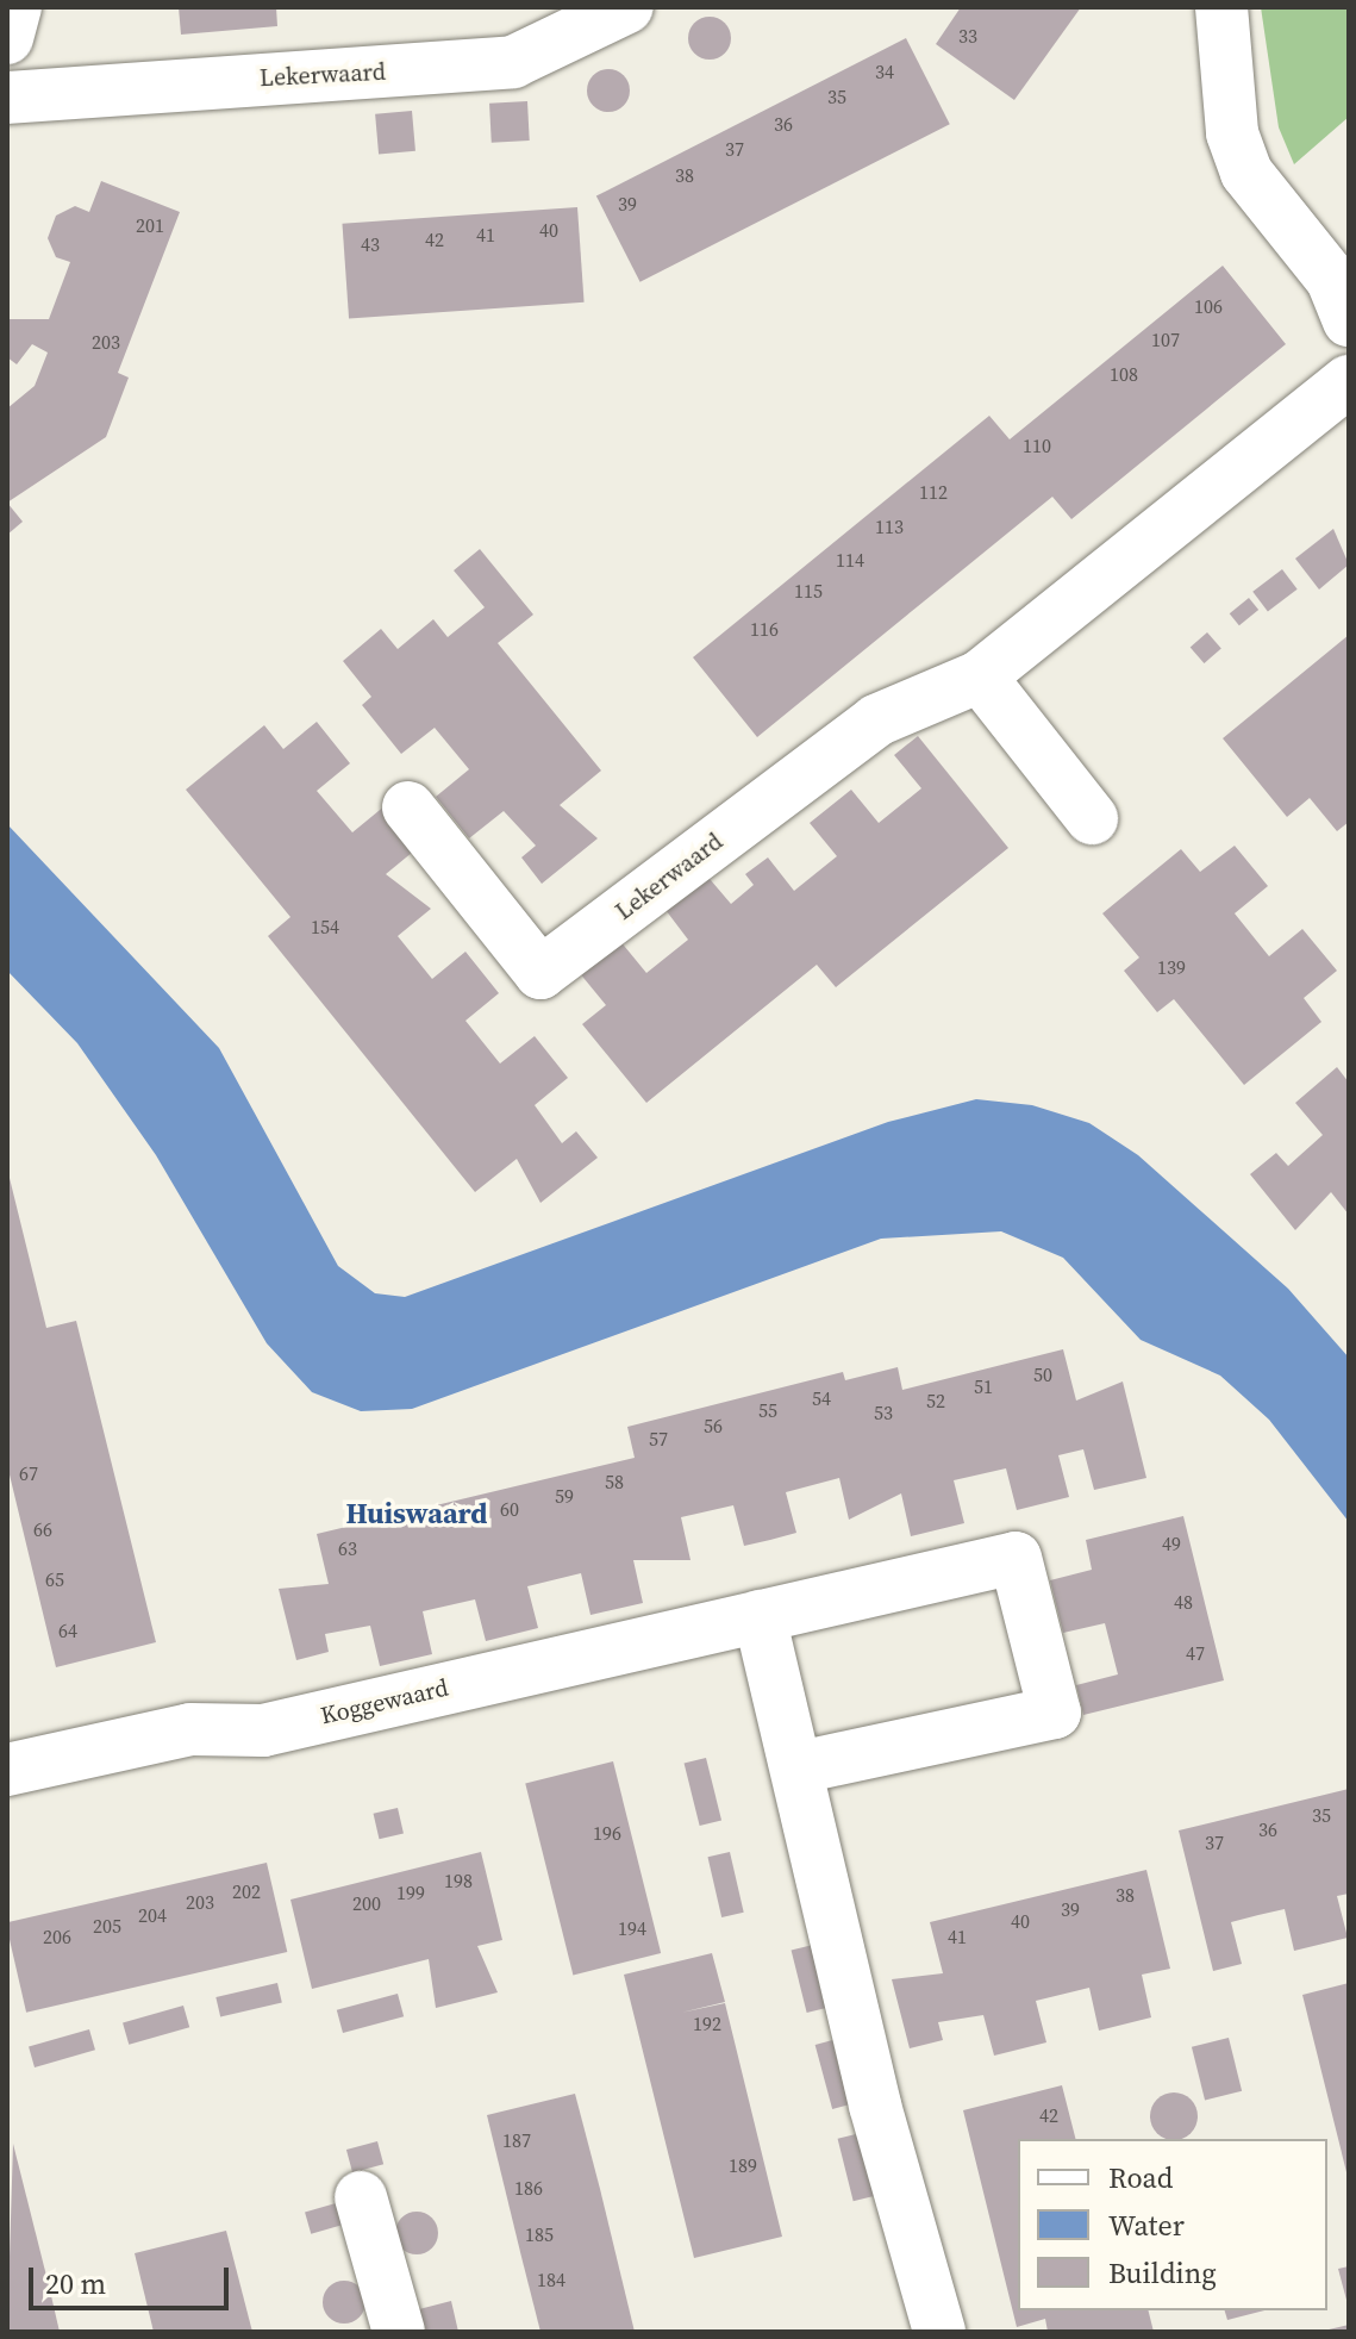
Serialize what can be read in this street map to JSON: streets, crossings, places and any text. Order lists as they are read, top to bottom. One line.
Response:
{"streets":{"street":["Lekerwaard","Koggewaard"]},"districts":["Huiswaard"],"house_numbers":["33","34","35","36","37","38","39","201","40","41","42","43","106","107","203","108","110","112","113","114","115","116","154","139","50","51","54","52","55","53","56","57","67","58","59","60","66","49","63","65","48","64","47","35","36","196","37","198","202","199","38","203","200","39","204","40","205","194","206","41","192","42","187","189","186","185","184"],"legend":["Road","Water","Building"],"scale_bar":"20 m"}
